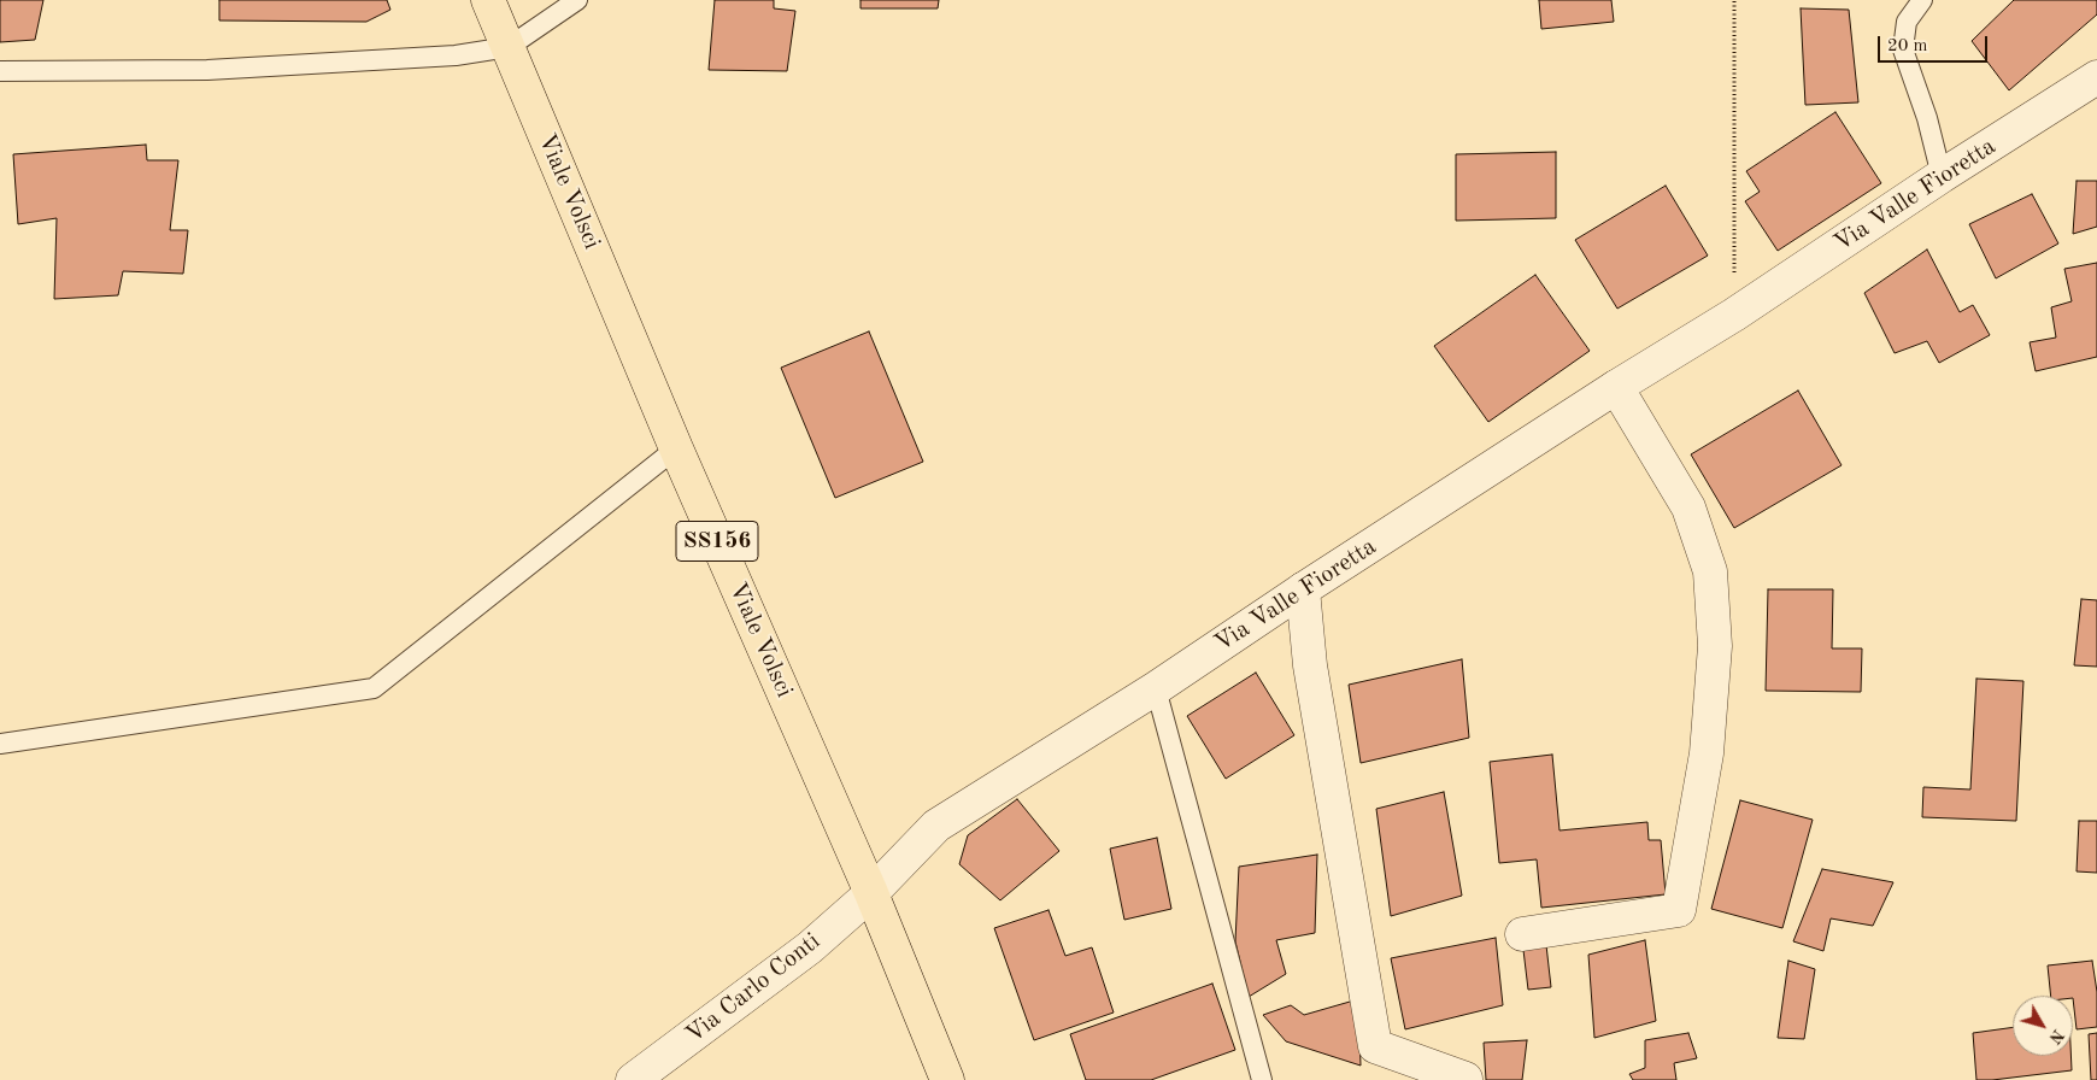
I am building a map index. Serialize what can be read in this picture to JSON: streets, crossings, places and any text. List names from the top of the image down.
{
  "streets": {
    "main road": ["Viale Volsci", "SS156"],
    "street": ["Via Valle Fioretta", "Via Carlo Conti"]
  },
  "crossings": [
    ["Viale Volsci", "Via Valle Fioretta"],
    ["Viale Volsci", "Via Carlo Conti"],
    ["Via Valle Fioretta", "Via Carlo Conti"]
  ],
  "scale_bar": "20 m",
  "north": "bottom right"
}
